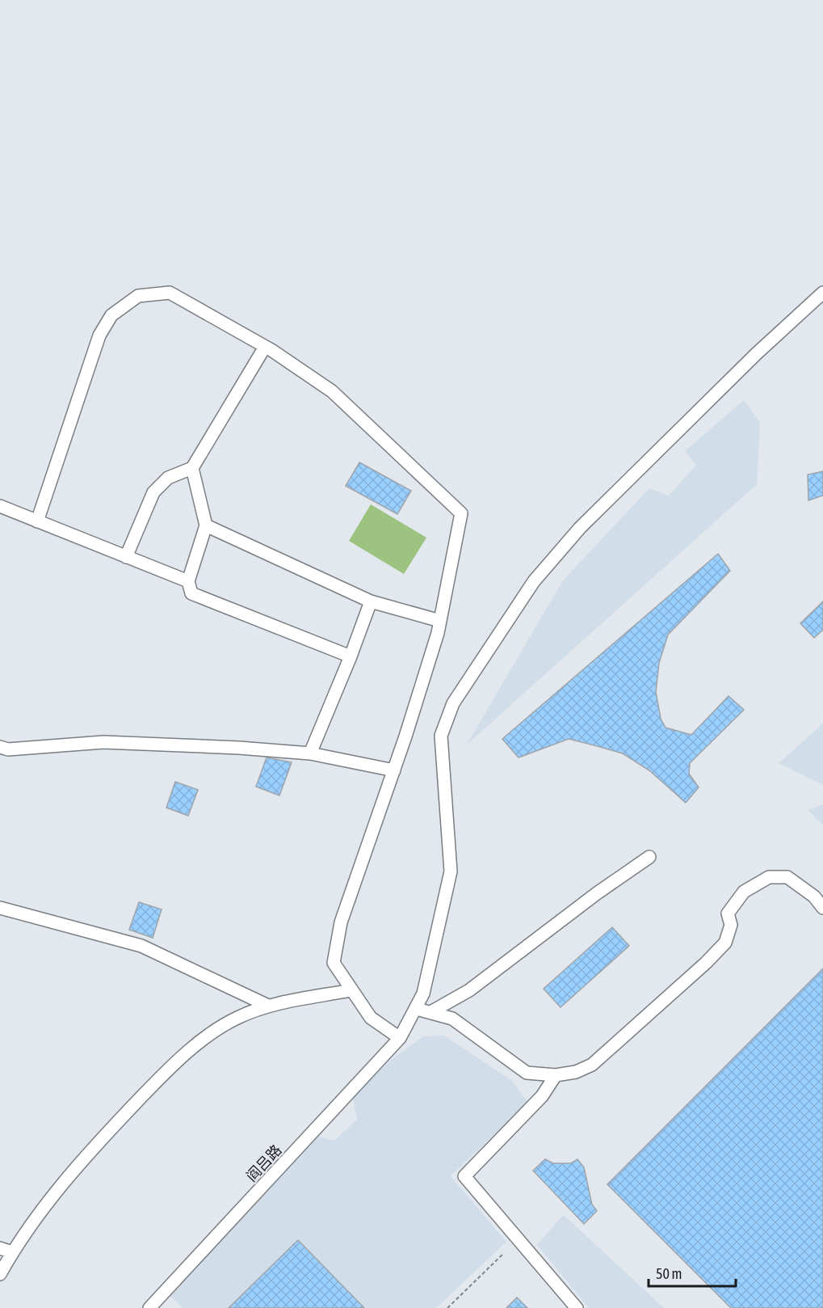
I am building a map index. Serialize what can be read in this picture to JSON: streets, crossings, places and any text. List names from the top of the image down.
{
  "streets": {
    "street": ["阎吕路"]
  },
  "scale_bar": "50 m"
}
